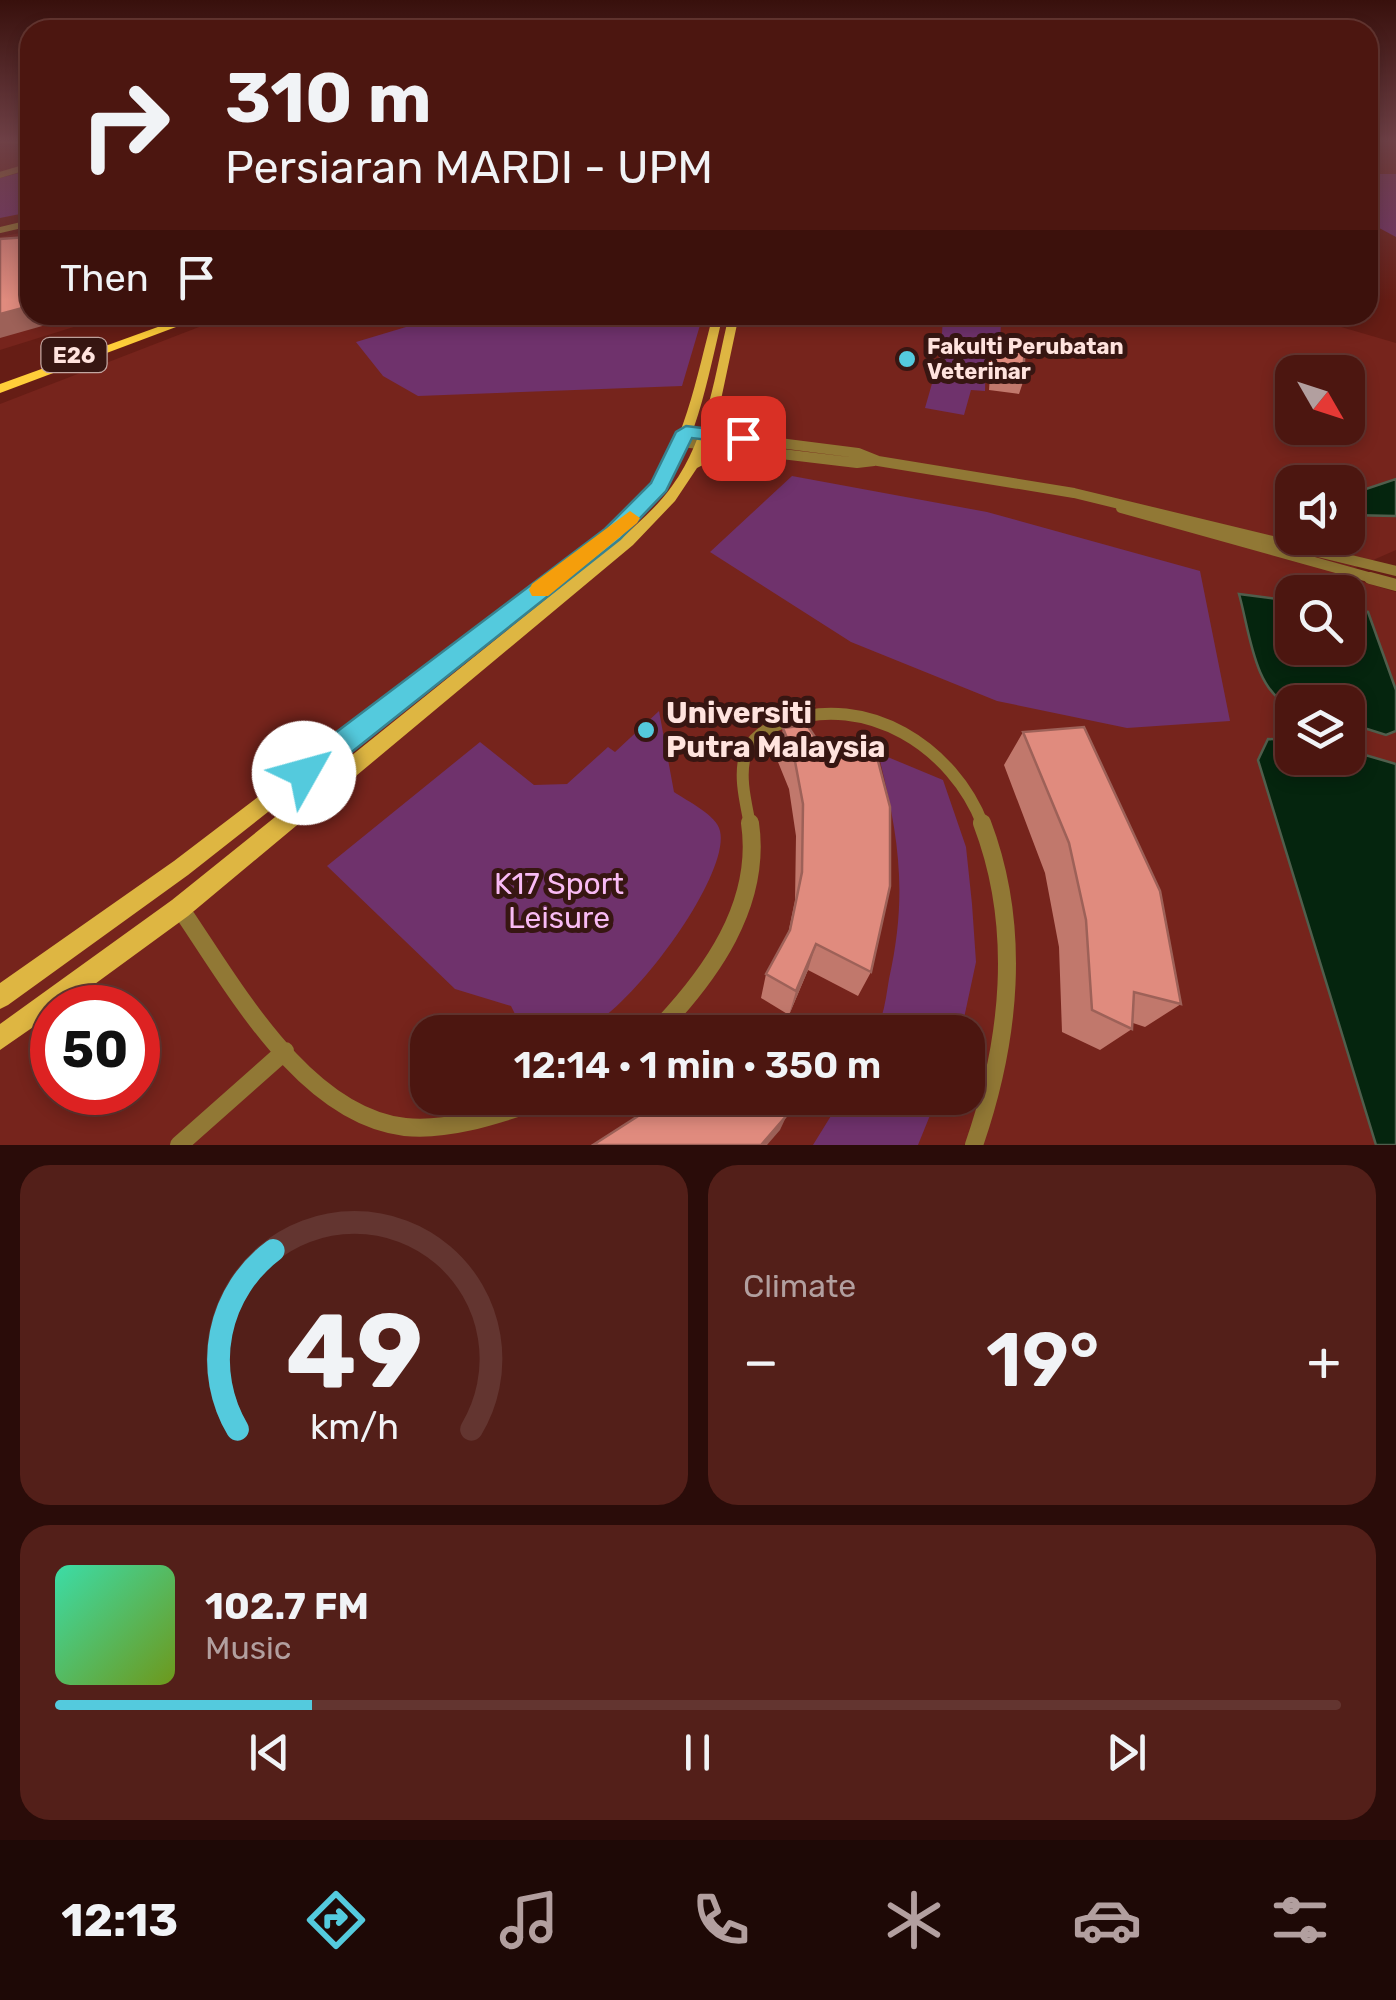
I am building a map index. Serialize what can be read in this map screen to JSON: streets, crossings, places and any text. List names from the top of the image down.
{
  "streets": {
    "highway": ["E26"]
  },
  "parks": ["K17 Sport Leisure"],
  "places": ["Fakulti Perubatan Veterinar", "Universiti Putra Malaysia"],
  "north": "bottom right",
  "page": {
    "turn": ["310 m", "Persiaran MARDI - UPM"],
    "then": "Then",
    "limit": "50",
    "trip": "12:14 · 1 min · 350 m",
    "tile": "Climate",
    "heat": ["−", "19°", "+"],
    "song": ["102.7 FM", "Music"],
    "tabs": "12:13",
    "gauge": ["49", "km/h"]
  }
}
